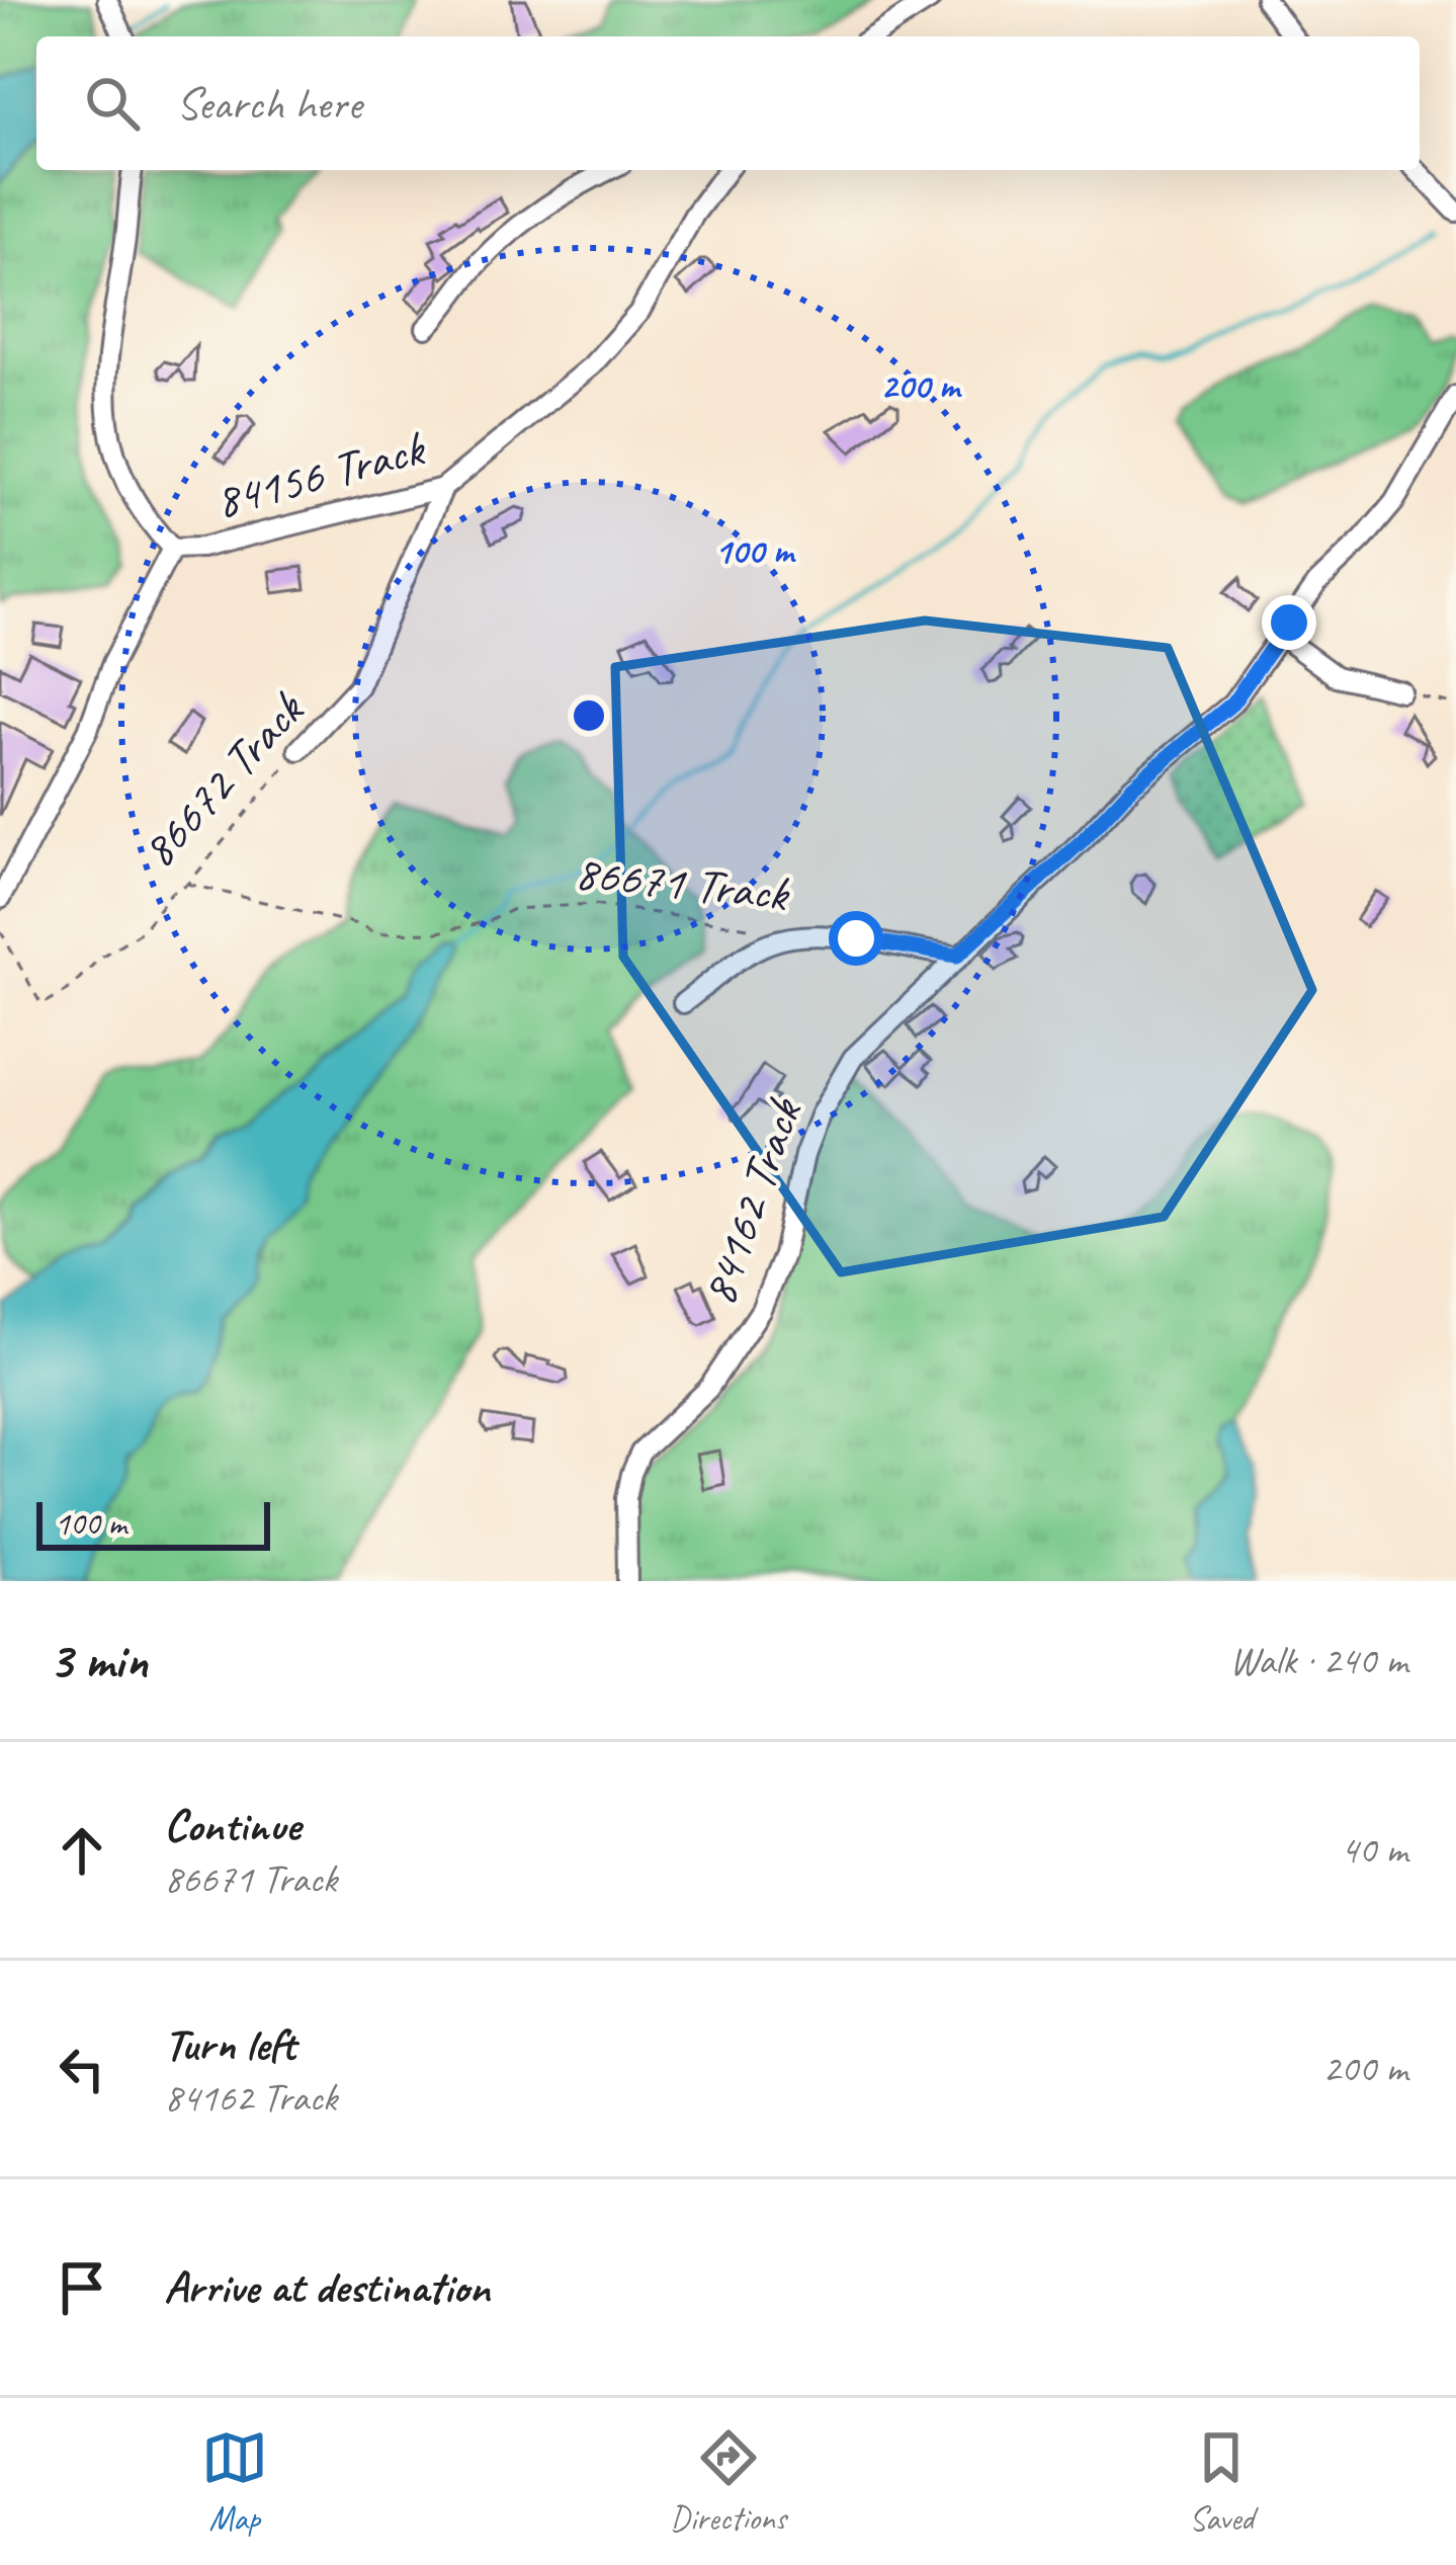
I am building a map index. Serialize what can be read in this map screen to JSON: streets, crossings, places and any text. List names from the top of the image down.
{
  "streets": {
    "street": [
      "84156 Track",
      "86672 Track",
      "86671 Track",
      "84162 Track"
    ]
  },
  "crossings": [
    ["84156 Track", "86672 Track"],
    ["86672 Track", "86671 Track"],
    ["86671 Track", "84162 Track"]
  ],
  "scale_bar": "100 m",
  "page": {
    "search": "Search here",
    "scale": "100 m",
    "heading": ["3 min", "Walk · 240 m"],
    "list": [
      ["Continue", "86671 Track", "40 m"],
      ["Turn left", "84162 Track", "200 m"],
      "Arrive at destination"
    ],
    "nav": ["Map", "Directions", "Saved"]
  },
  "rings": ["200 m", "100 m"]
}
